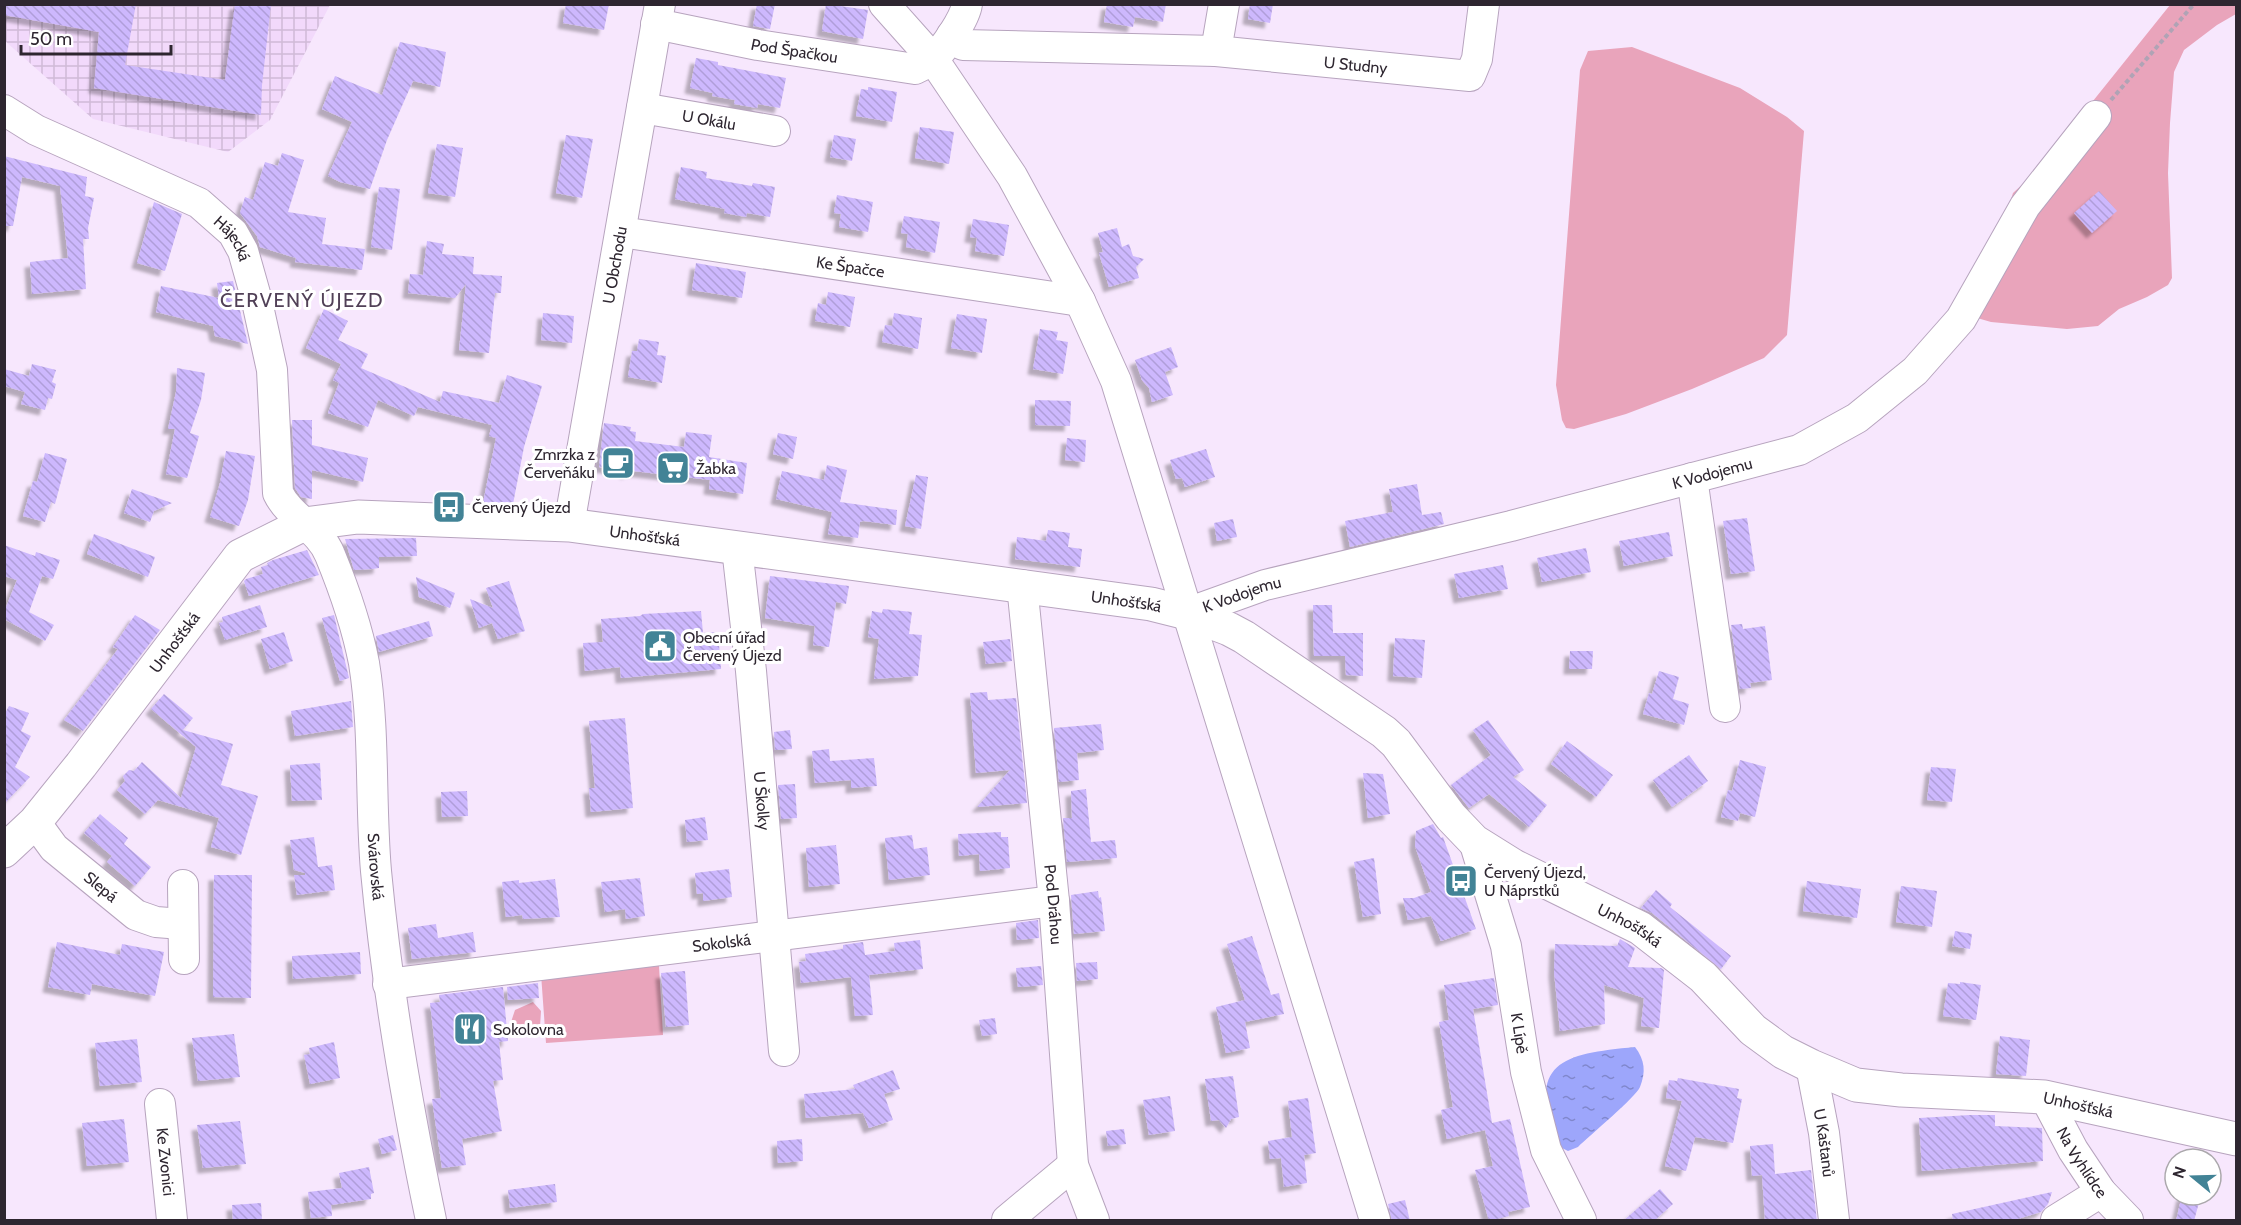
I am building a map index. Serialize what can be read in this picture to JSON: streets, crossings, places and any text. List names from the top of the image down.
{
  "streets": {
    "main road": ["Unhošťská"],
    "street": [
      "Pod Špačkou",
      "U Studny",
      "U Okálu",
      "Hájecká",
      "U Obchodu",
      "Ke Špačce",
      "K Vodojemu",
      "U Školky",
      "Svárovská",
      "Slepá",
      "Pod Dráhou",
      "Sokolská",
      "K Lípě",
      "U Kaštanů",
      "Na Vyhlídce",
      "Ke Zvonici"
    ]
  },
  "crossings": [
    ["Pod Špačkou", "U Obchodu"],
    ["U Okálu", "U Obchodu"],
    ["Hájecká", "Unhošťská"],
    ["Hájecká", "Svárovská"],
    ["U Obchodu", "Ke Špačce"],
    ["U Obchodu", "Unhošťská"],
    ["K Vodojemu", "Unhošťská"],
    ["Unhošťská", "U Školky"],
    ["Unhošťská", "Svárovská"],
    ["Unhošťská", "Slepá"],
    ["Unhošťská", "Pod Dráhou"],
    ["Unhošťská", "K Lípě"],
    ["Unhošťská", "U Kaštanů"],
    ["Unhošťská", "Na Vyhlídce"],
    ["U Školky", "Sokolská"],
    ["Svárovská", "Sokolská"],
    ["Pod Dráhou", "Sokolská"]
  ],
  "districts": ["ČERVENÝ ÚJEZD"],
  "places": {
    "cafe": ["Zmrzka z Červeňáku"],
    "supermarket": ["Žabka"],
    "bus stop": ["Červený Újezd", "Červený Újezd, U Náprstků"],
    "public building": ["Obecní úřad Červený Újezd"],
    "restaurant": ["Sokolovna"]
  },
  "scale_bar": "50 m",
  "north": "left"
}
